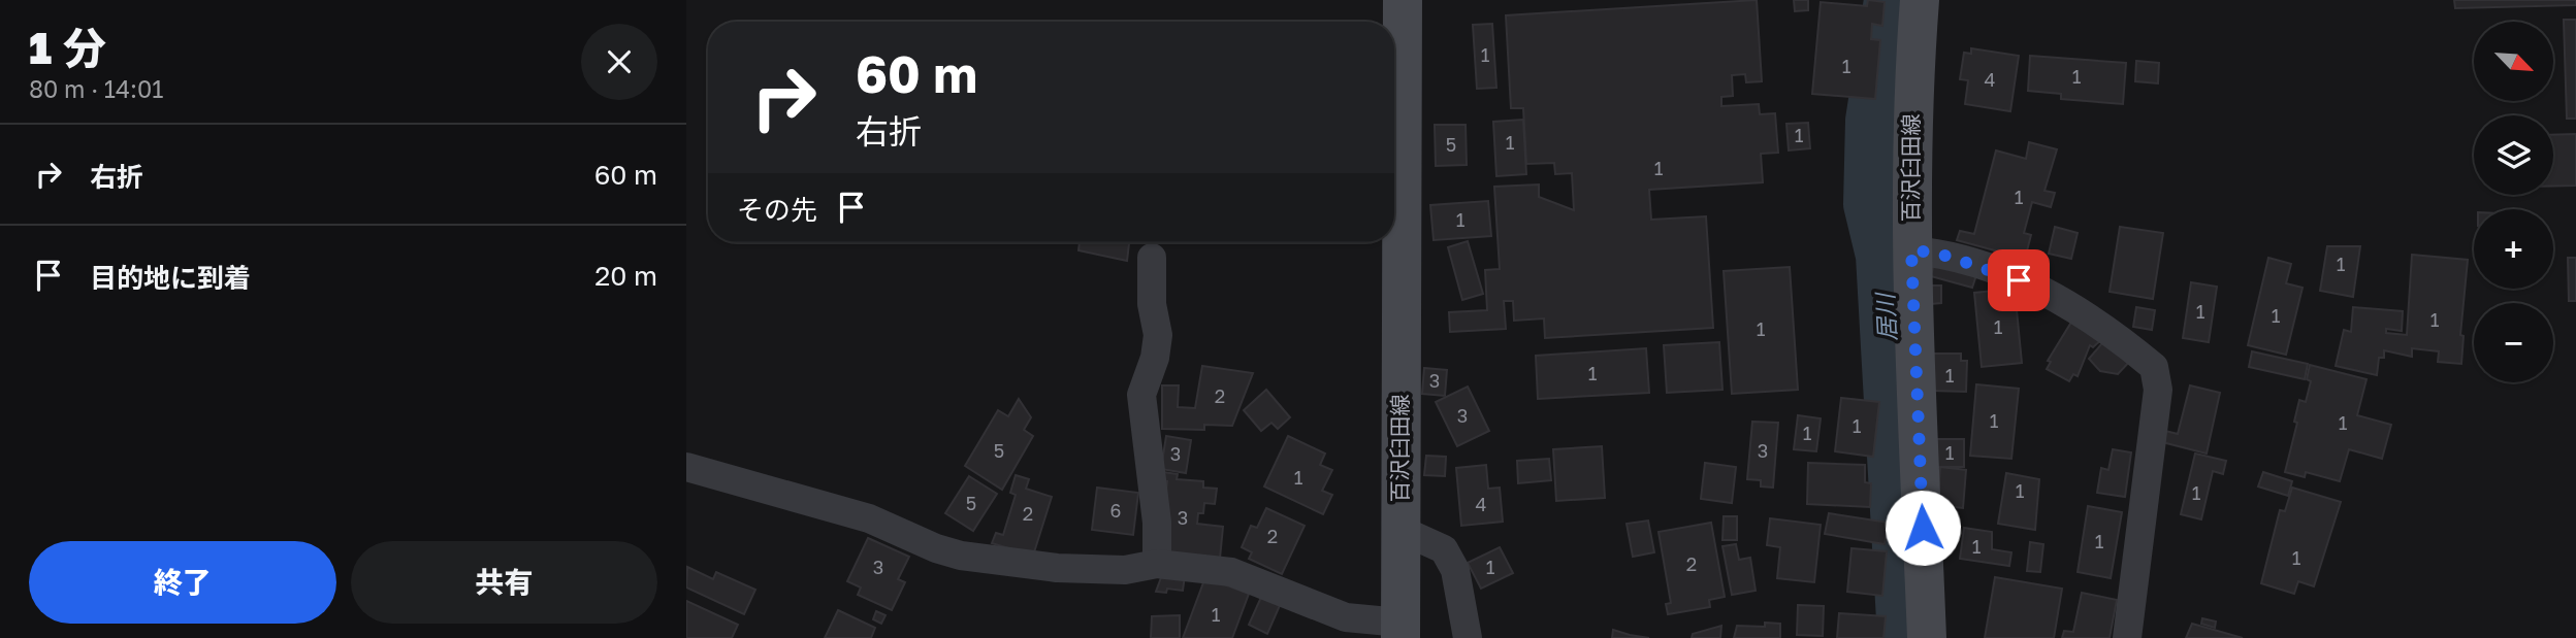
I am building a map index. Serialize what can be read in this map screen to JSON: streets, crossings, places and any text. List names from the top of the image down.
{
  "streets": {
    "main road": ["百沢臼田線"]
  },
  "water": ["居川"],
  "house_numbers": [
    "1",
    "1",
    "1",
    "4",
    "1",
    "1",
    "5",
    "1",
    "1",
    "1",
    "1",
    "1",
    "1",
    "1",
    "1",
    "1",
    "1",
    "1",
    "3",
    "2",
    "3",
    "1",
    "1",
    "1",
    "1",
    "5",
    "3",
    "1",
    "3",
    "1",
    "1",
    "1",
    "5",
    "4",
    "6",
    "2",
    "3",
    "2",
    "1",
    "1",
    "1",
    "2",
    "3",
    "1",
    "1"
  ],
  "north": "bottom right",
  "page": {
    "heading": ["1 分", "80 m · 14:01"],
    "map_buttons": ["+", "−"],
    "turn": ["60 m", "右折"],
    "list": [
      {
        "name": "右折",
        "value": "60 m"
      },
      {
        "name": "目的地に到着",
        "value": "20 m"
      }
    ],
    "then": "その先",
    "buttons": ["終了", "共有"]
  }
}
